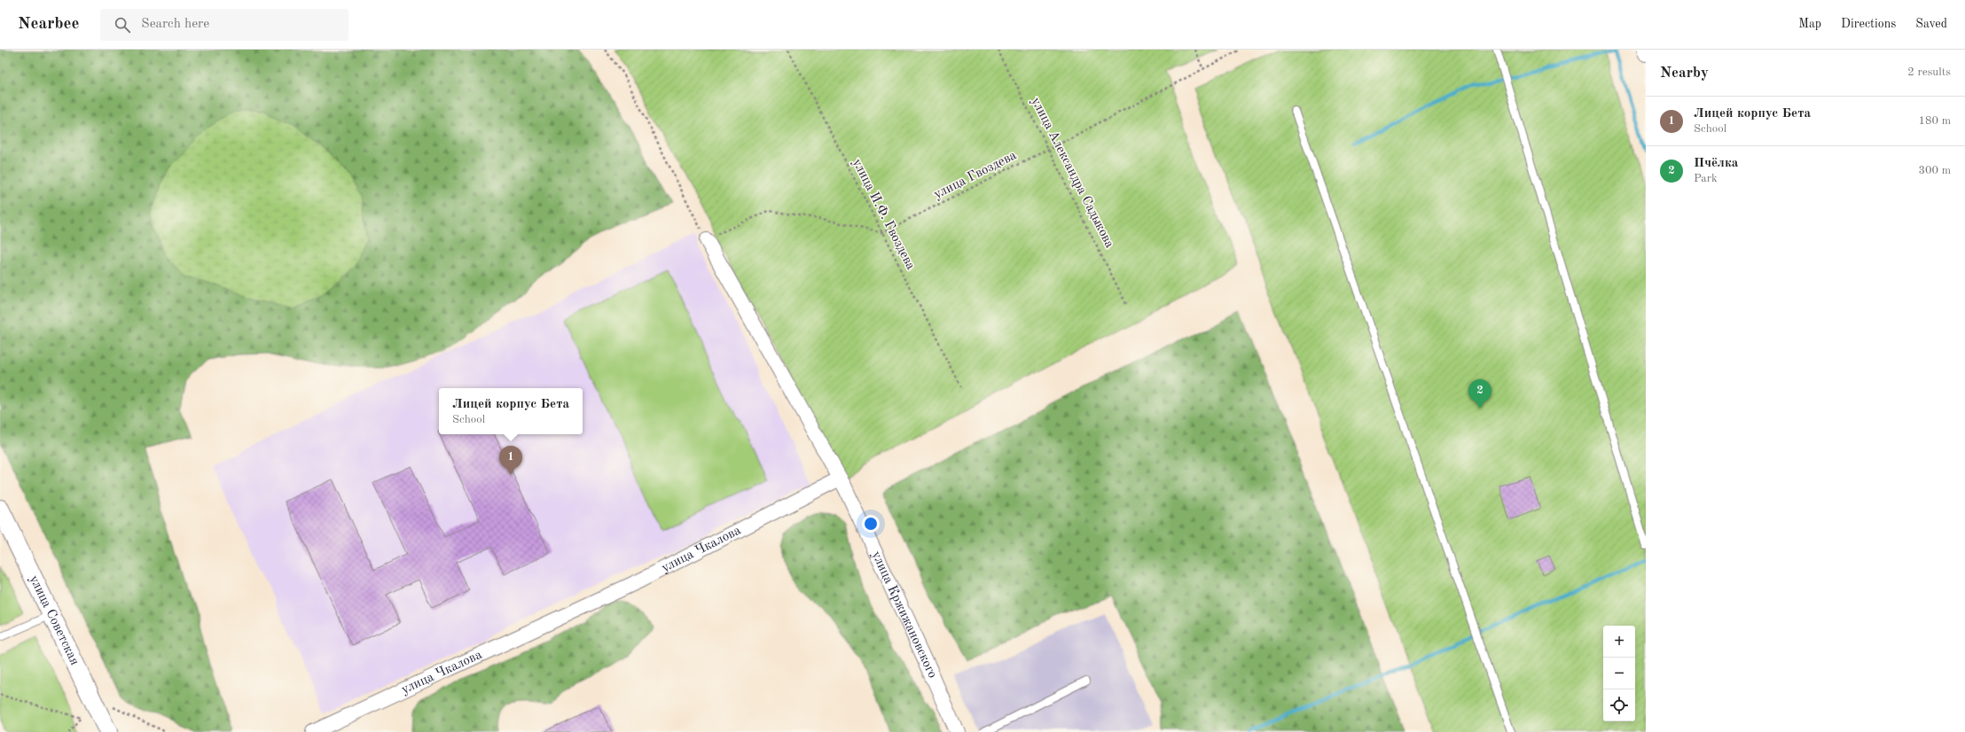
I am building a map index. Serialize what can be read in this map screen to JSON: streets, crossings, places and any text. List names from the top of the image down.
{
  "streets": {
    "street": ["улица Чкалова", "улица Кржижановского", "улица Советская"],
    "path": ["улица Александра Садыкова", "улица Гвоздева", "улица И.Ф. Гвоздева"]
  },
  "crossings": [
    ["улица Александра Садыкова", "улица Гвоздева"],
    ["улица Гвоздева", "улица И.Ф. Гвоздева"],
    ["улица Чкалова", "улица Кржижановского"]
  ],
  "page": {
    "header": "Nearbee",
    "search": "Search here",
    "nav": ["Map", "Directions", "Saved"],
    "heading": ["Nearby", "2 results"],
    "list": [
      {
        "mark": "1",
        "name": "Лицей корпус Бета",
        "note": "School",
        "value": "180 m"
      },
      {
        "mark": "2",
        "name": "Пчёлка",
        "note": "Park",
        "value": "300 m"
      }
    ],
    "pins": ["2", "1"],
    "popup": ["Лицей корпус Бета", "School"],
    "map_buttons": ["+", "−"]
  }
}
